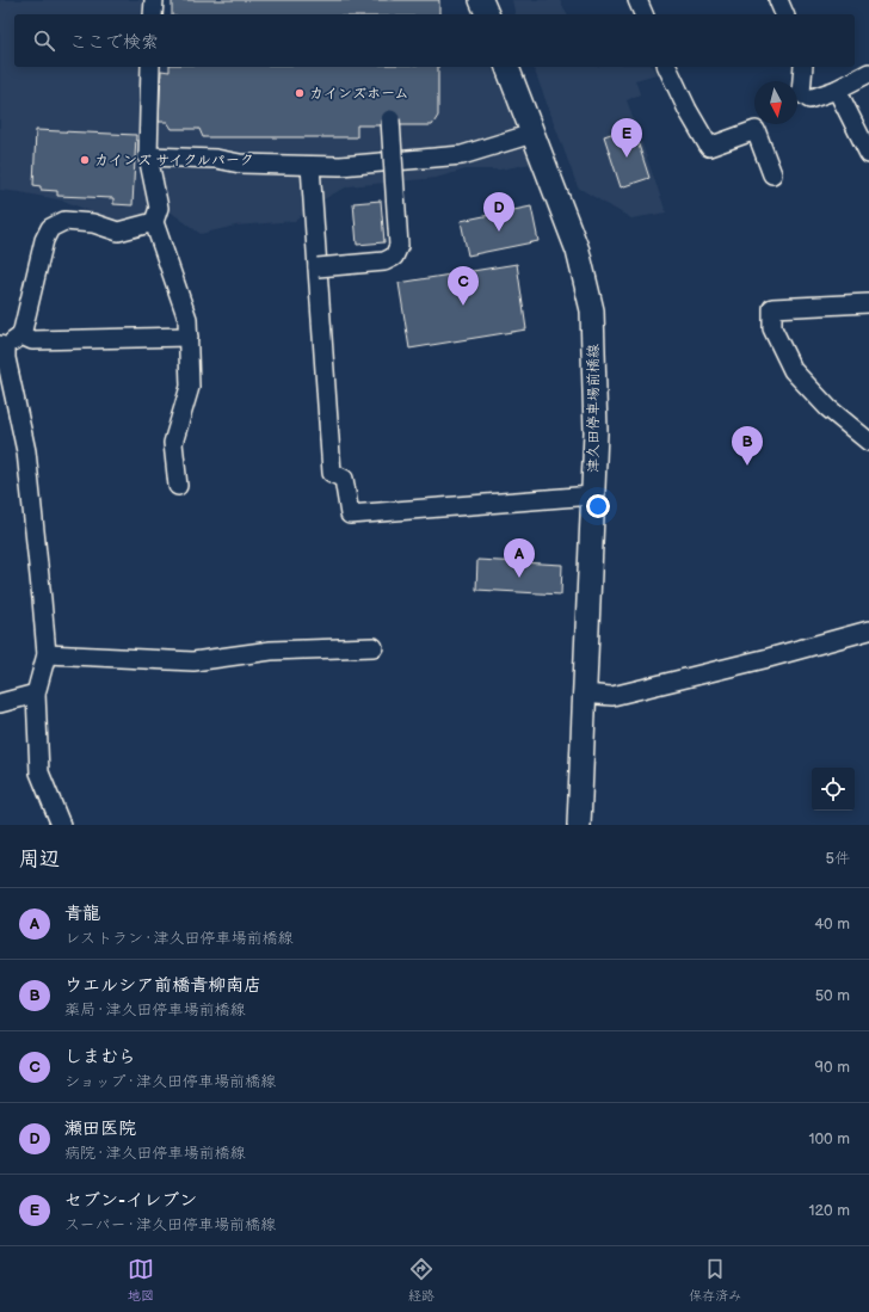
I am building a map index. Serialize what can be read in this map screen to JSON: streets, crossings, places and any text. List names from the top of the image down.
{
  "streets": {
    "main road": ["津久田停車場前橋線"]
  },
  "places": ["カインズホーム", "カインズ サイクルパーク"],
  "north": "bottom",
  "page": {
    "search": "ここで検索",
    "pins": [
      "E",
      "D",
      "C",
      "B",
      "A"
    ],
    "heading": ["周辺", "5件"],
    "list": [
      {
        "mark": "A",
        "name": "青龍",
        "note": "レストラン · 津久田停車場前橋線",
        "value": "40 m"
      },
      {
        "mark": "B",
        "name": "ウエルシア前橋青柳南店",
        "note": "薬局 · 津久田停車場前橋線",
        "value": "50 m"
      },
      {
        "mark": "C",
        "name": "しまむら",
        "note": "ショップ · 津久田停車場前橋線",
        "value": "90 m"
      },
      {
        "mark": "D",
        "name": "瀬田医院",
        "note": "病院 · 津久田停車場前橋線",
        "value": "100 m"
      },
      {
        "mark": "E",
        "name": "セブン-イレブン",
        "note": "スーパー · 津久田停車場前橋線",
        "value": "120 m"
      }
    ],
    "nav": ["地図", "経路", "保存済み"]
  }
}
